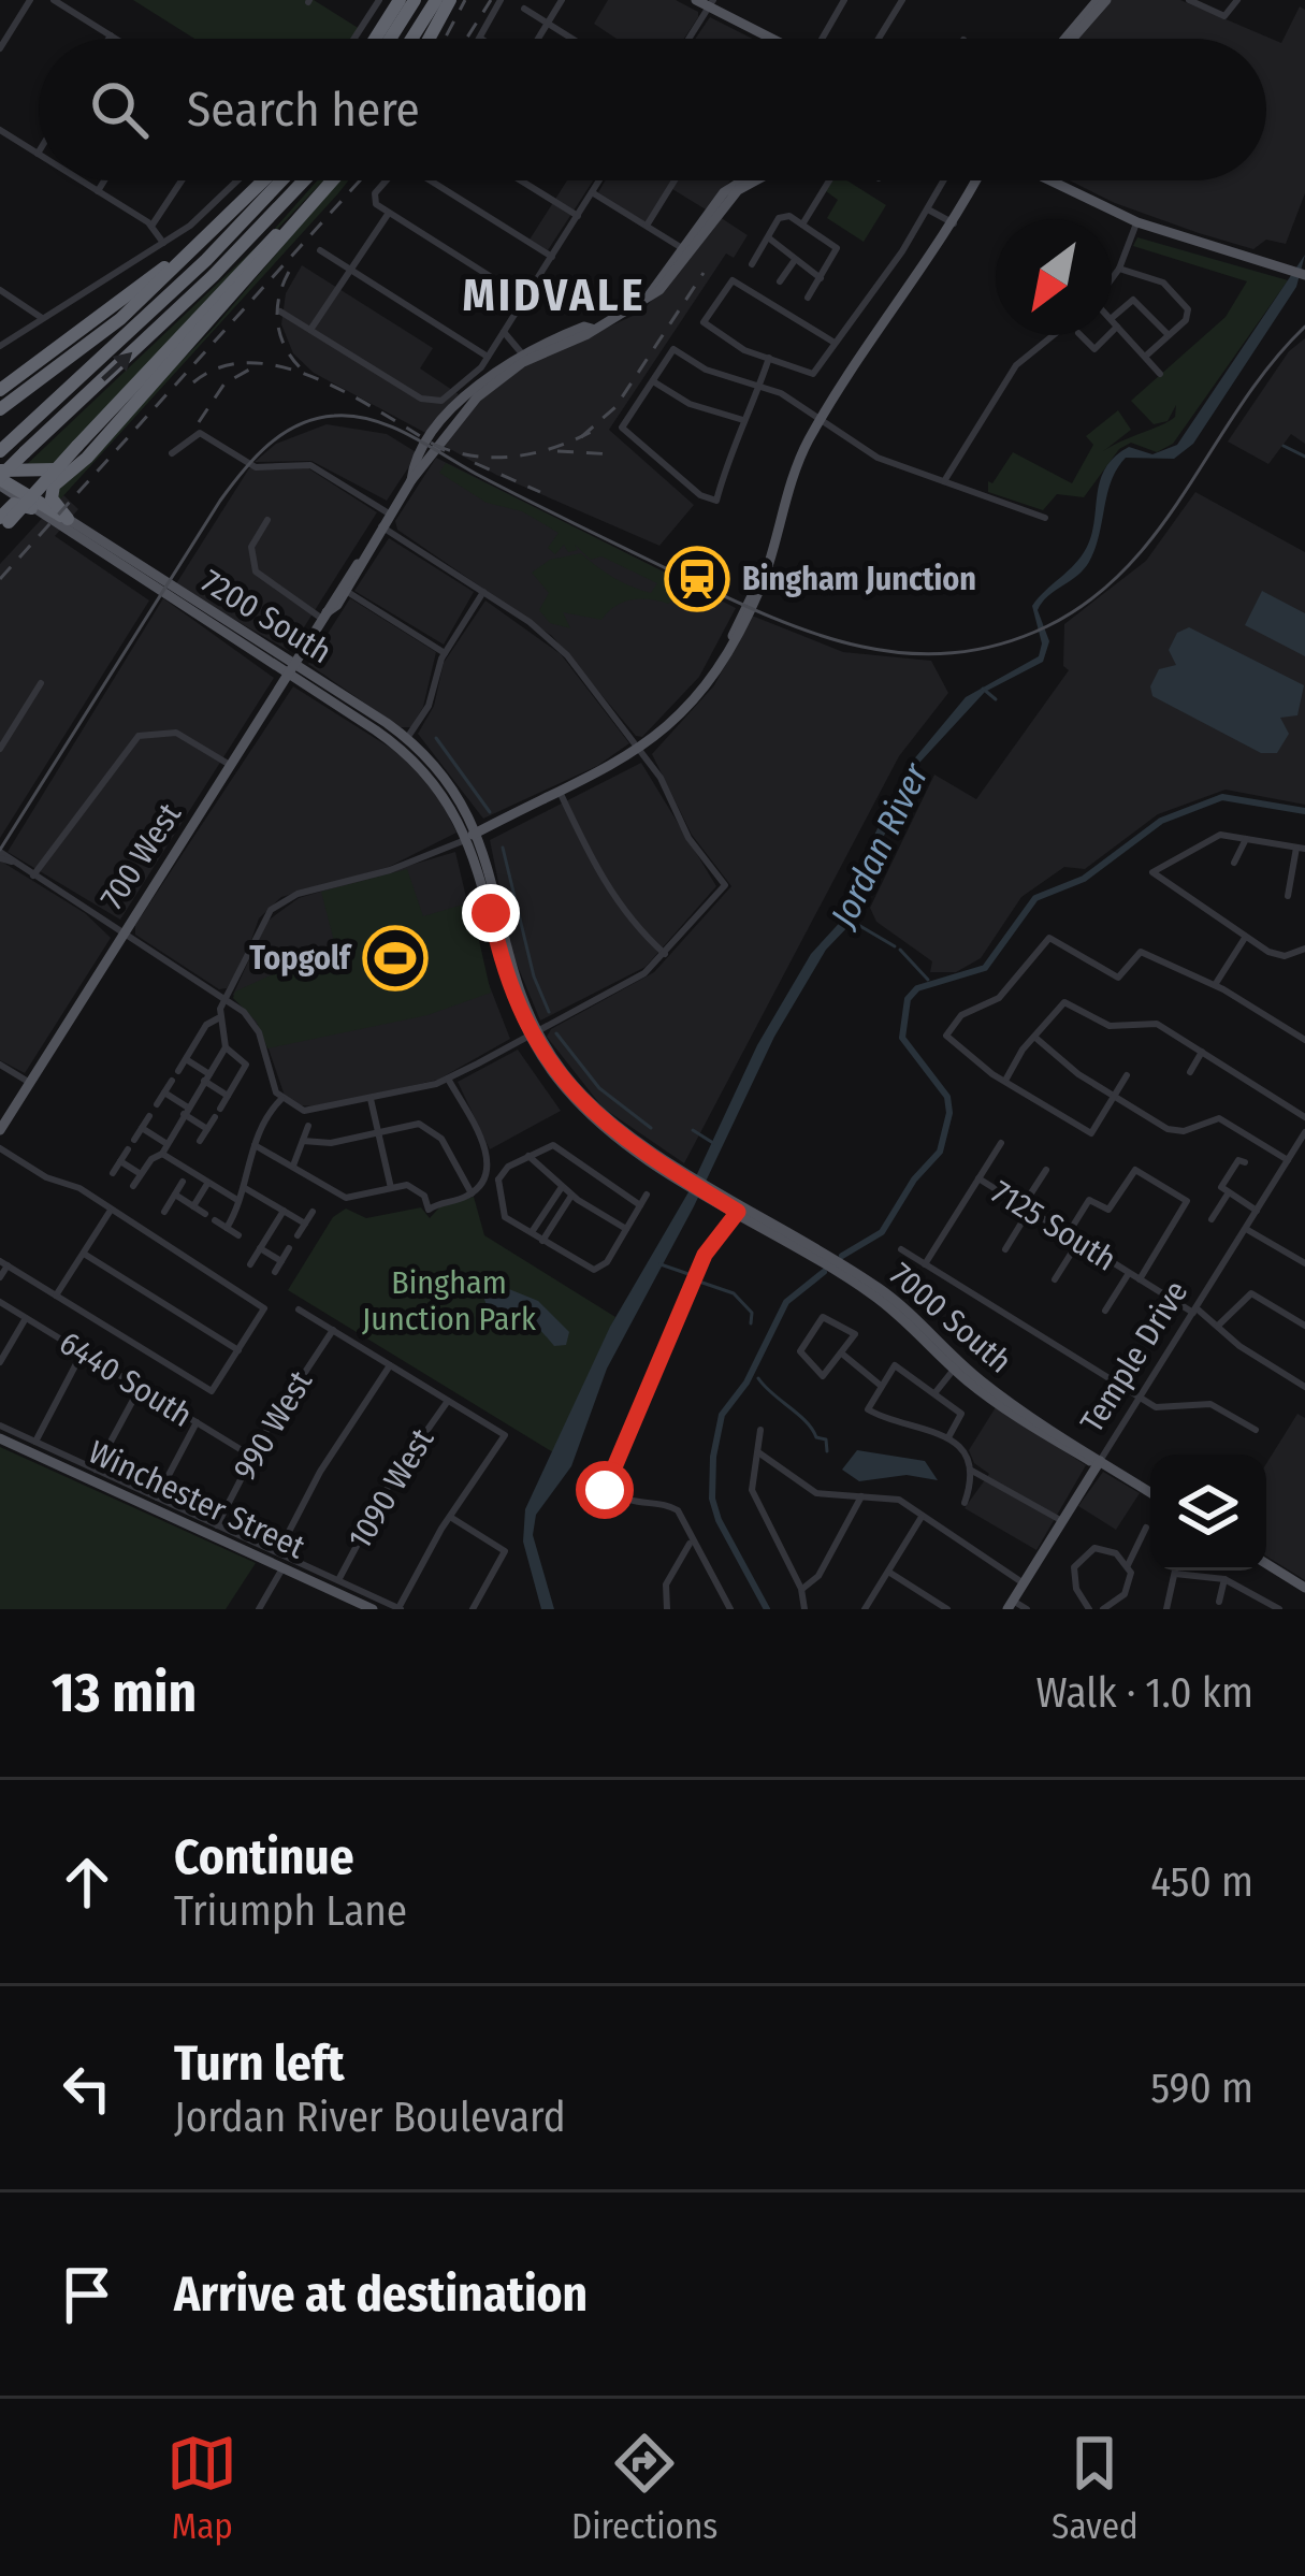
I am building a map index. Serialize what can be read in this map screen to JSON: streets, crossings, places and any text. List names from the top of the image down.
{
  "streets": {
    "main road": [
      "7200 South",
      "700 West",
      "7000 South",
      "Temple Drive",
      "Winchester Street"
    ],
    "street": [
      "7125 South",
      "6440 South",
      "990 West",
      "1090 West"
    ]
  },
  "crossings": [
    ["7200 South", "700 West"],
    ["7200 South", "7000 South"],
    ["7125 South", "Temple Drive"],
    ["7000 South", "Temple Drive"],
    ["6440 South", "990 West"]
  ],
  "districts": ["MIDVALE"],
  "water": ["Jordan River"],
  "parks": ["Bingham Junction Park"],
  "places": {
    "station": ["Bingham Junction"],
    "sports": ["Topgolf"]
  },
  "north": "bottom left",
  "page": {
    "search": "Search here",
    "heading": ["13 min", "Walk · 1.0 km"],
    "list": [
      ["Continue", "Triumph Lane", "450 m"],
      ["Turn left", "Jordan River Boulevard", "590 m"],
      "Arrive at destination"
    ],
    "nav": ["Map", "Directions", "Saved"]
  }
}
